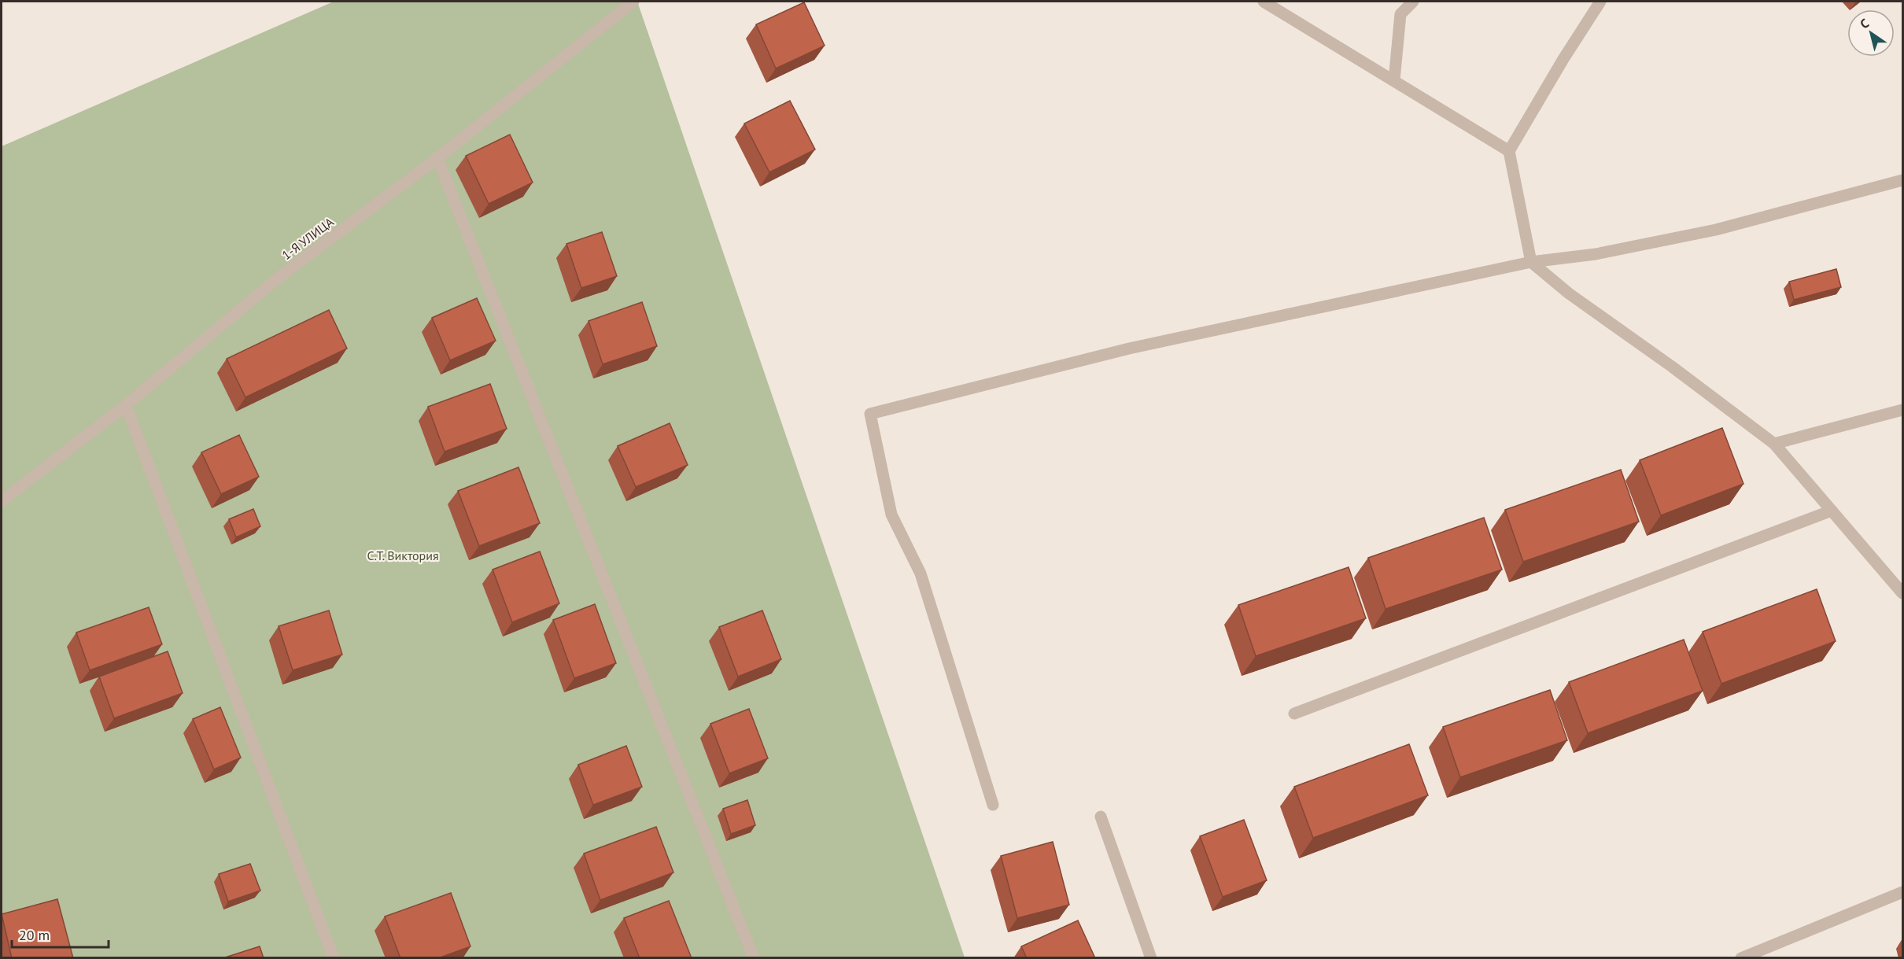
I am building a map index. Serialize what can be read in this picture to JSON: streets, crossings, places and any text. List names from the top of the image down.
{
  "streets": {
    "street": ["1-Я УЛИЦА"]
  },
  "parks": ["С.Т. Виктория"],
  "scale_bar": "20 m",
  "north": "top left"
}
